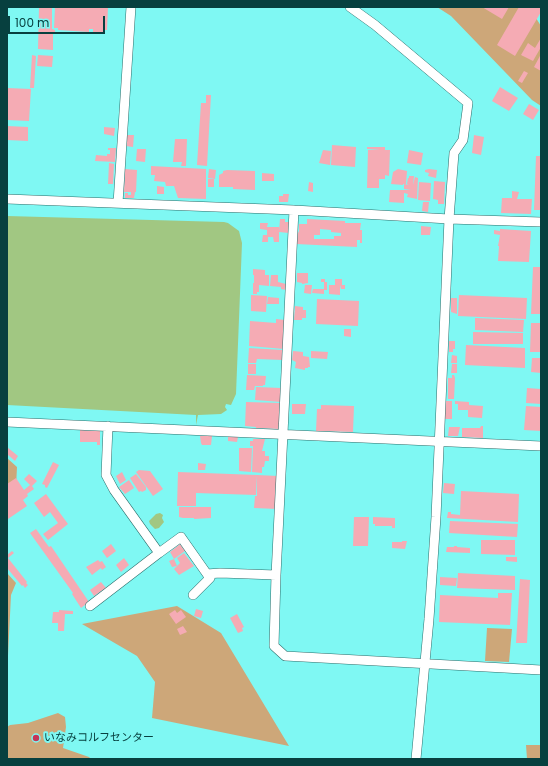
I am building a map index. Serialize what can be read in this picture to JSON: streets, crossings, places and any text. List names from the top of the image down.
{
  "places": ["いなみコルフセンター"],
  "scale_bar": "100 m"
}
